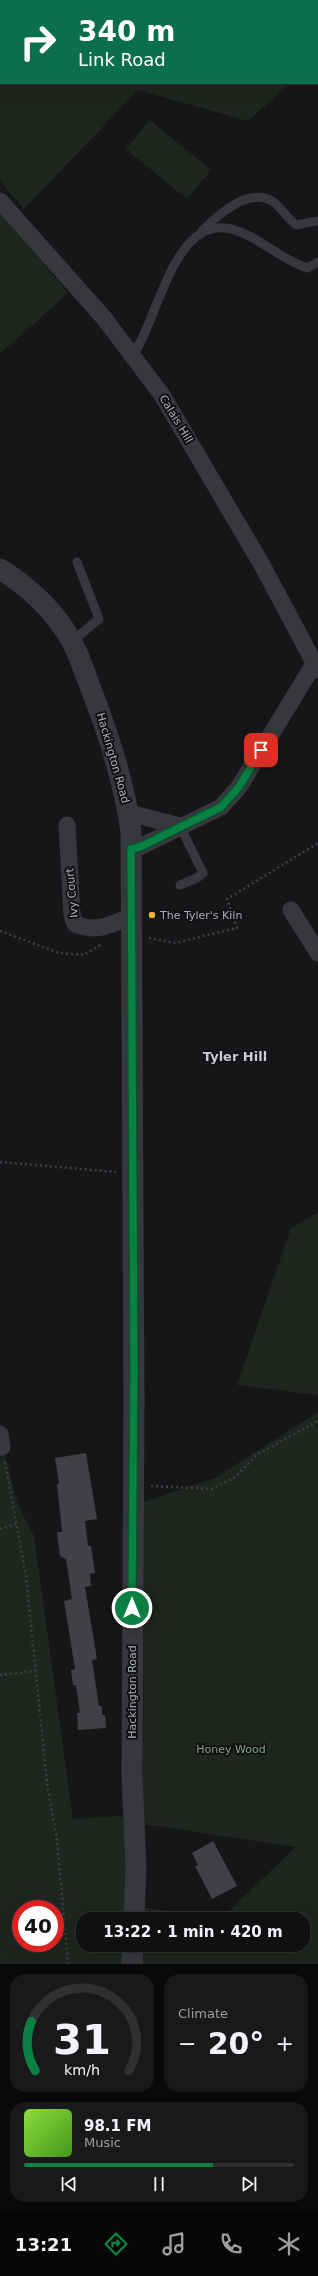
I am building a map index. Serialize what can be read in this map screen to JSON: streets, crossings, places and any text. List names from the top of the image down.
{
  "streets": {
    "street": ["Calais Hill", "Hackington Road", "Ivy Court"]
  },
  "crossings": [
    ["Hackington Road", "Ivy Court"]
  ],
  "districts": ["Tyler Hill"],
  "parks": ["Honey Wood"],
  "places": ["The Tyler's Kiln"],
  "page": {
    "turn": ["340 m", "Link Road"],
    "limit": "40",
    "trip": "13:22 · 1 min · 420 m",
    "tile": "Climate",
    "heat": ["−", "20°", "+"],
    "song": ["98.1 FM", "Music"],
    "tabs": "13:21",
    "gauge": ["31", "km/h"]
  }
}
